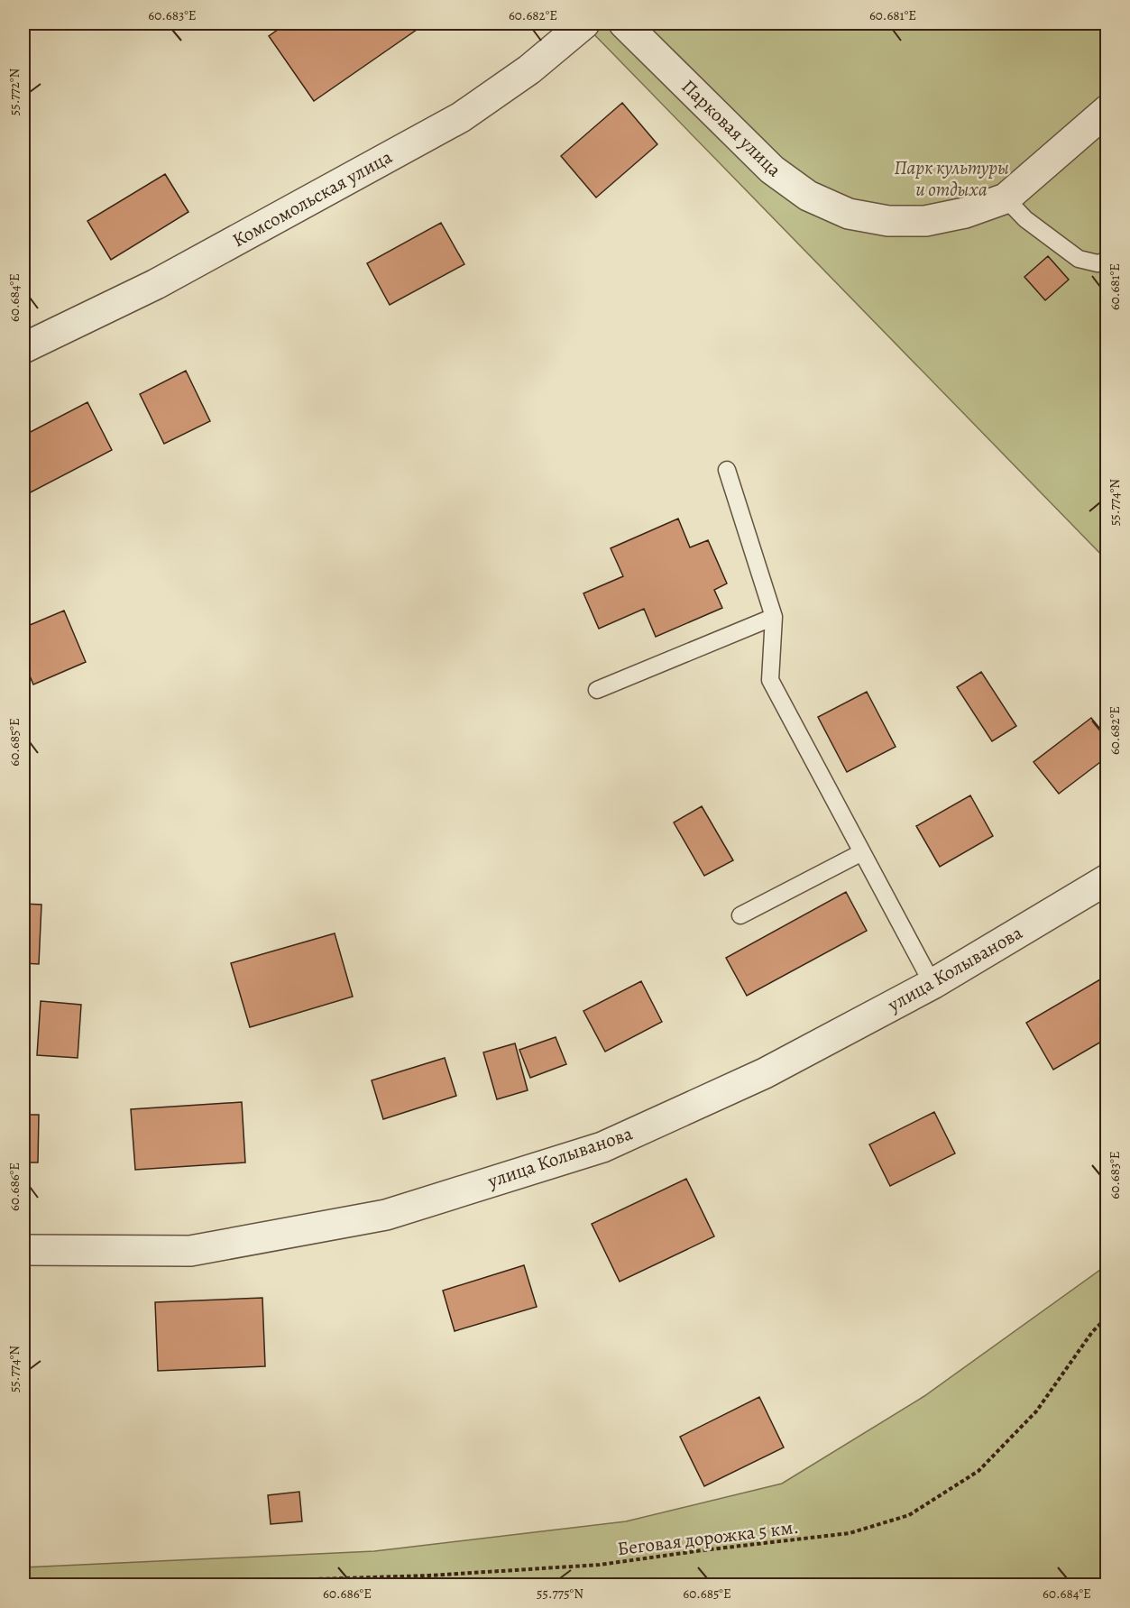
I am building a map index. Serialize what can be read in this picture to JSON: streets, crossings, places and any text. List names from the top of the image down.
{
  "streets": {
    "street": ["Парковая улица", "Комсомольская улица", "улица Колыванова"],
    "path": ["Беговая дорожка 5 км."]
  },
  "parks": ["Парк культуры и отдыха"],
  "coordinates": [
    "60.683°E",
    "60.682°E",
    "60.681°E",
    "55.772°N",
    "60.684°E",
    "55.774°N",
    "60.685°E",
    "60.686°E",
    "55.775°N"
  ]
}
